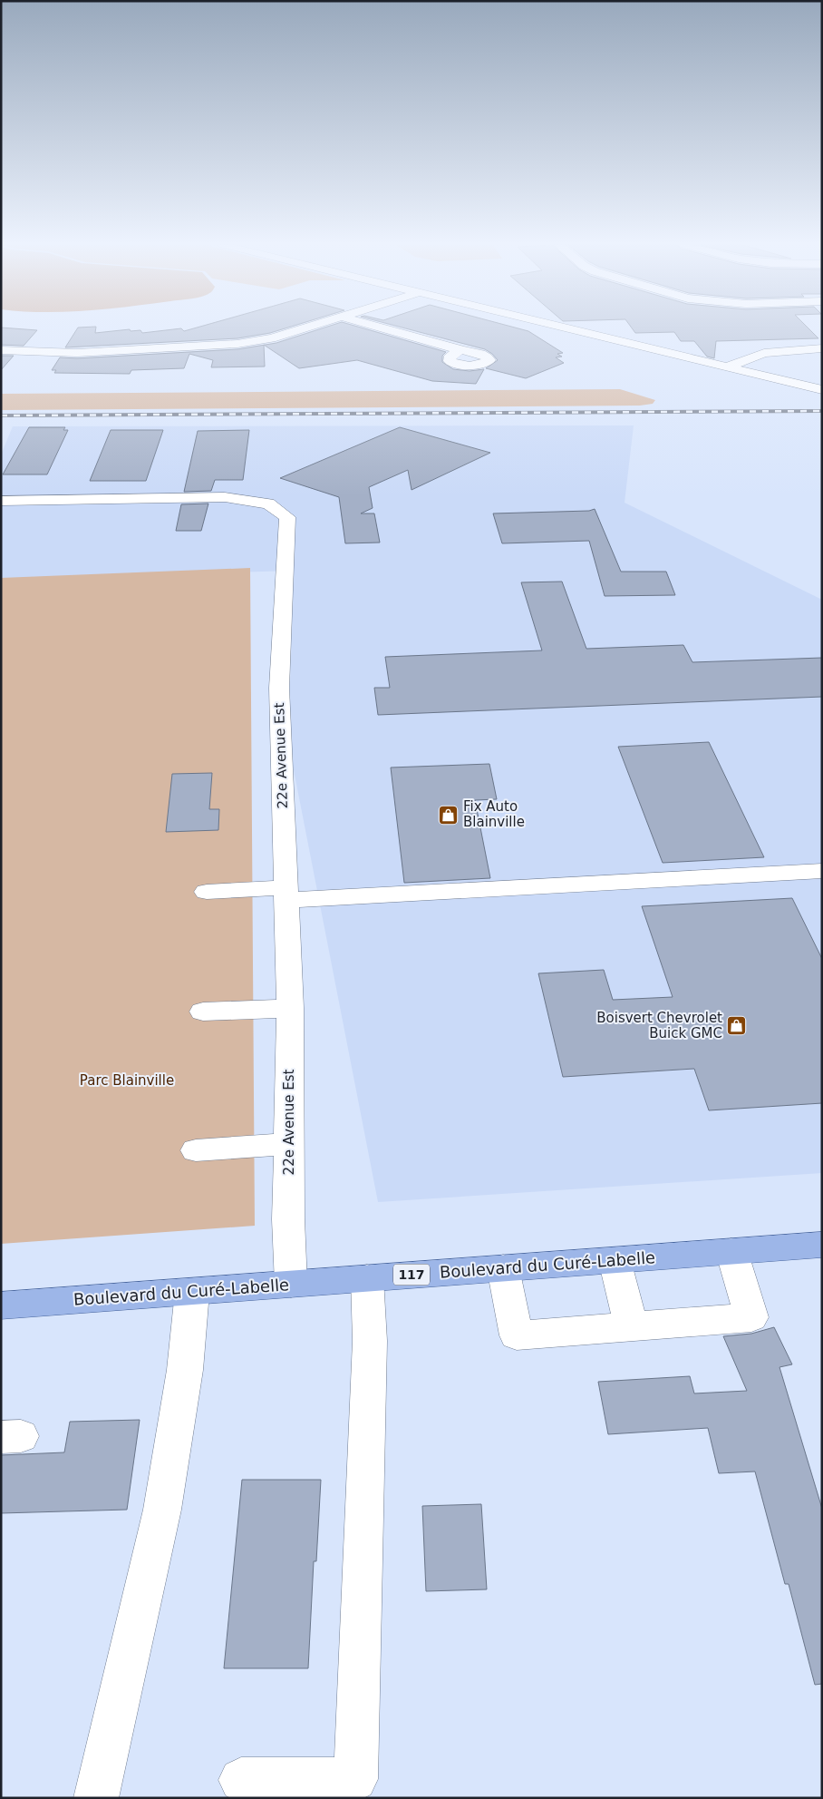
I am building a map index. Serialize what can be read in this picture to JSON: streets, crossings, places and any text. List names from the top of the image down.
{
  "streets": {
    "main road": ["Boulevard du Curé-Labelle", "117"],
    "street": ["22e Avenue Est"]
  },
  "crossings": [
    ["22e Avenue Est", "Boulevard du Curé-Labelle"]
  ],
  "parks": ["Parc Blainville"],
  "places": {
    "shop": ["Fix Auto Blainville", "Boisvert Chevrolet Buick GMC"]
  }
}
